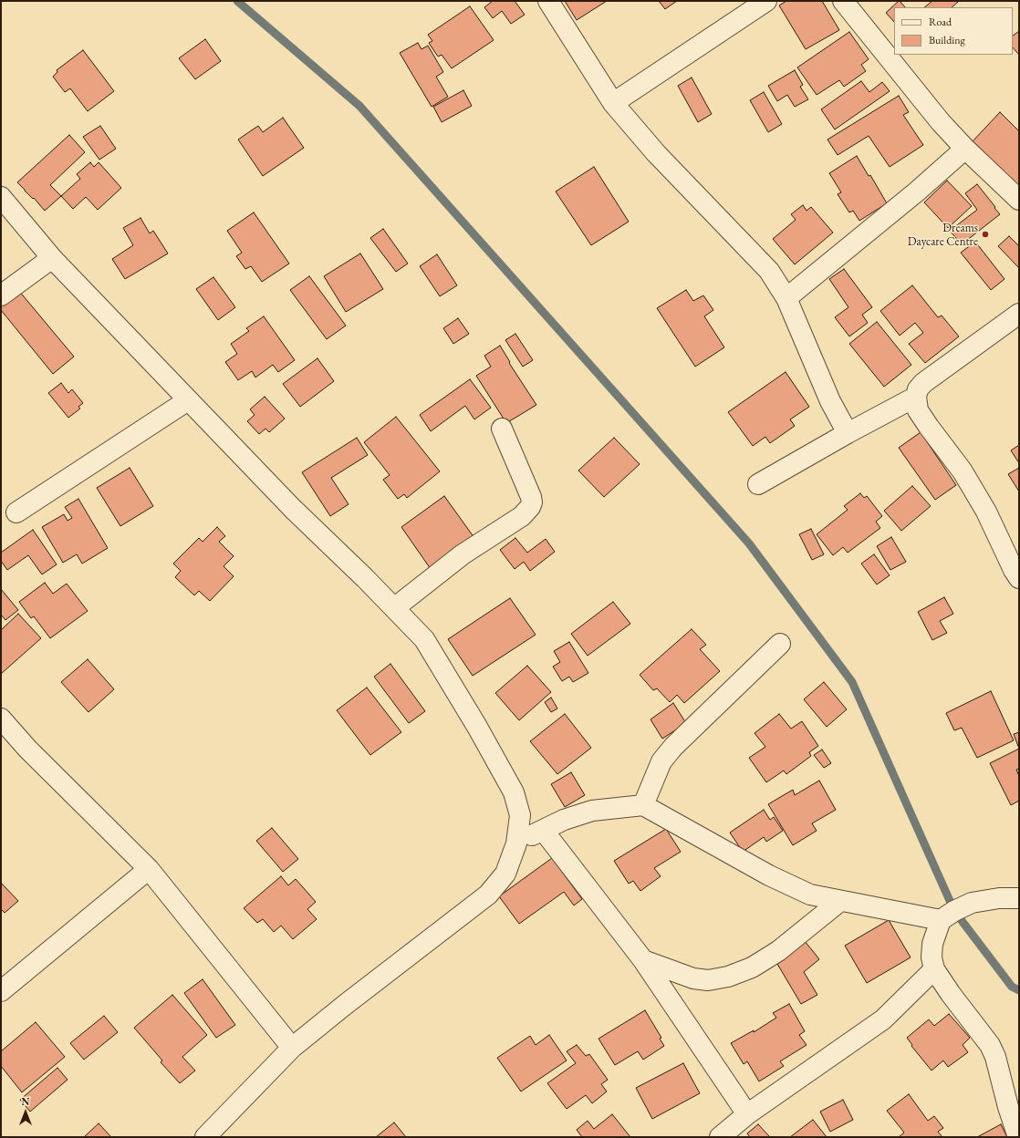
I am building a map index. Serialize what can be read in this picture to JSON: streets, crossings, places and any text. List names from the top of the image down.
{
  "places": ["Dreams Daycare Centre"],
  "legend": ["Road", "Building"],
  "north": "top"
}
